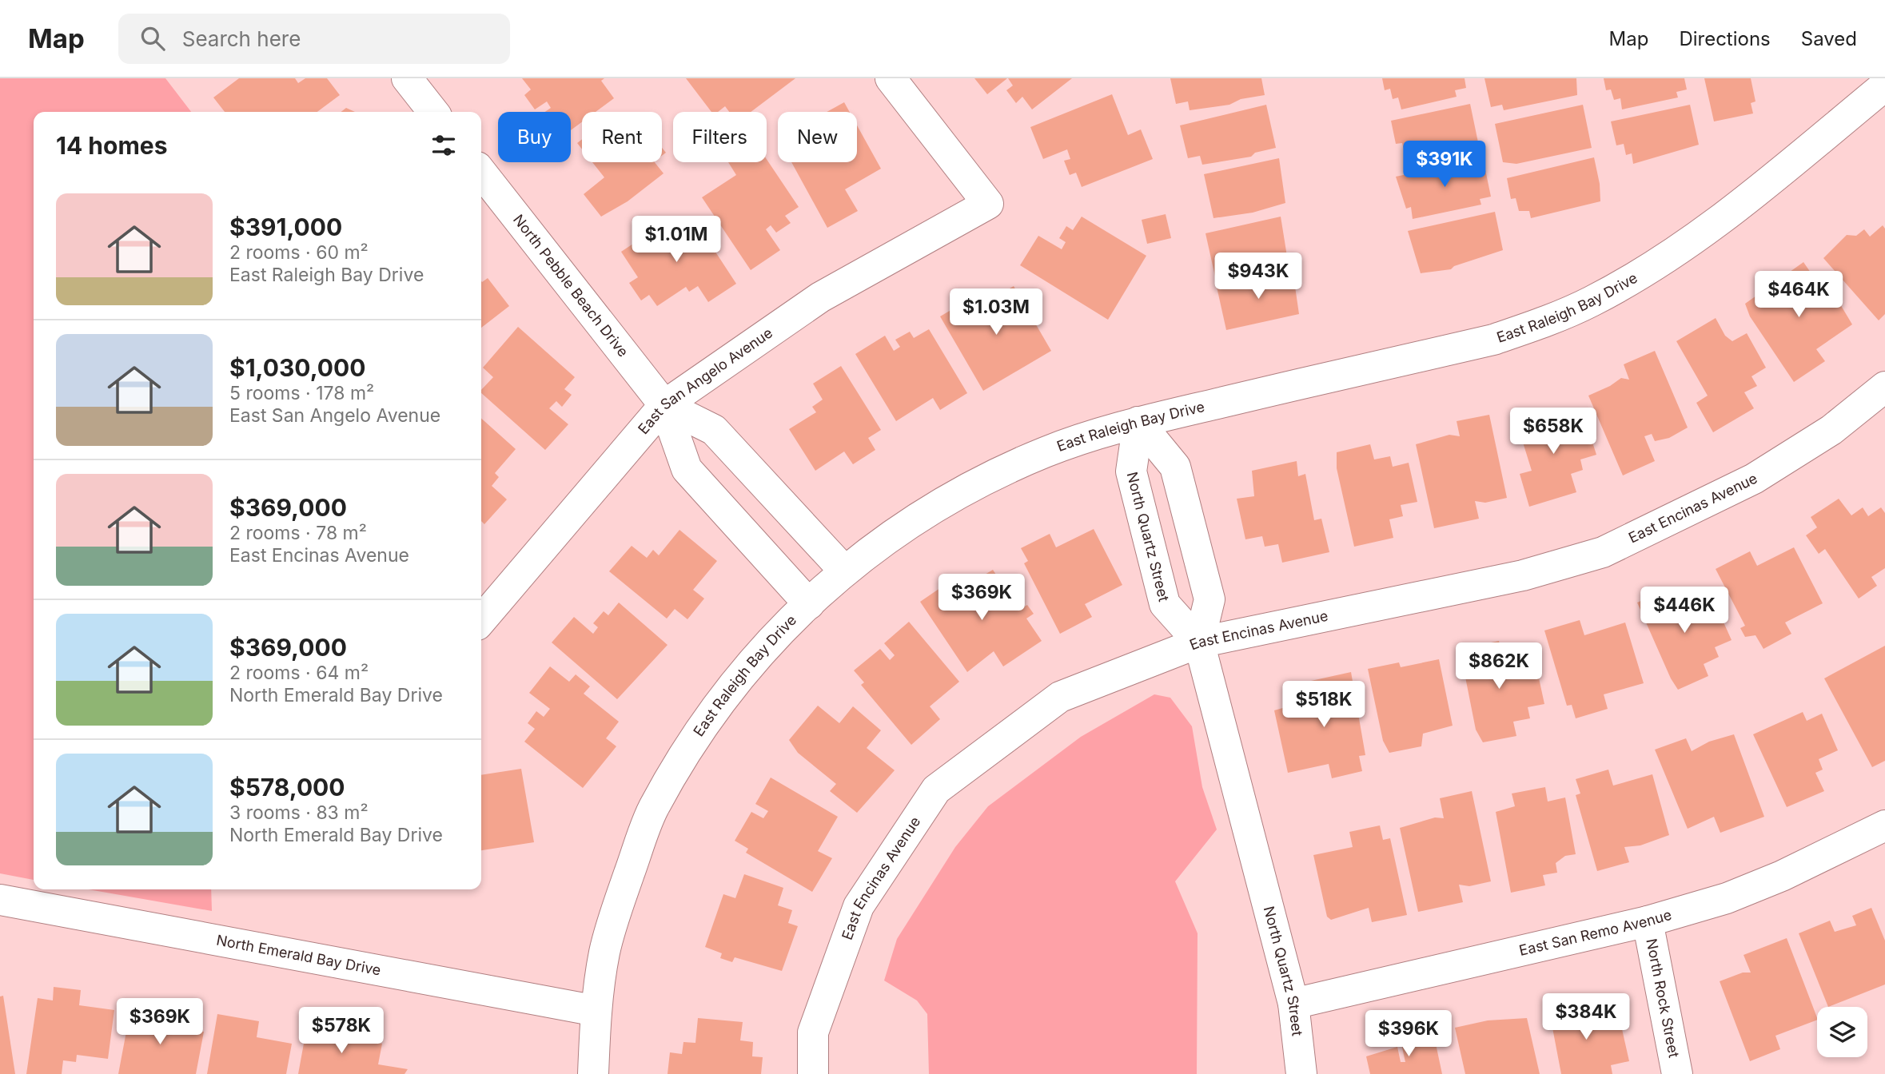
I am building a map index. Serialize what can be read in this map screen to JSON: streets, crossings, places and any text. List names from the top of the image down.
{
  "streets": {
    "street": [
      "North Pebble Beach Drive",
      "East Raleigh Bay Drive",
      "East San Angelo Avenue",
      "East Encinas Avenue",
      "North Quartz Street",
      "East San Remo Avenue",
      "North Emerald Bay Drive",
      "North Rock Street"
    ]
  },
  "crossings": [
    ["North Pebble Beach Drive", "East Raleigh Bay Drive"],
    ["North Pebble Beach Drive", "East San Angelo Avenue"],
    ["East Raleigh Bay Drive", "North Quartz Street"],
    ["East Raleigh Bay Drive", "North Emerald Bay Drive"],
    ["East Encinas Avenue", "North Quartz Street"],
    ["North Quartz Street", "East San Remo Avenue"],
    ["East San Remo Avenue", "North Rock Street"]
  ],
  "page": {
    "header": "Map",
    "search": "Search here",
    "nav": ["Map", "Directions", "Saved"],
    "chip": [
      "Buy",
      "Rent",
      "Filters",
      "New"
    ],
    "heading": "14 homes",
    "price": [
      "$391K",
      "$1.01M",
      "$943K",
      "$464K",
      "$1.03M",
      "$658K",
      "$369K",
      "$446K",
      "$862K",
      "$518K",
      "$384K",
      "$369K",
      "$578K",
      "$396K"
    ],
    "list": [
      {
        "name": "$391,000",
        "note": "2 rooms · 60 m² · East Raleigh Bay Drive"
      },
      {
        "name": "$1,030,000",
        "note": "5 rooms · 178 m² · East San Angelo Avenue"
      },
      {
        "name": "$369,000",
        "note": "2 rooms · 78 m² · East Encinas Avenue"
      },
      {
        "name": "$369,000",
        "note": "2 rooms · 64 m² · North Emerald Bay Drive"
      },
      {
        "name": "$578,000",
        "note": "3 rooms · 83 m² · North Emerald Bay Drive"
      }
    ]
  }
}
